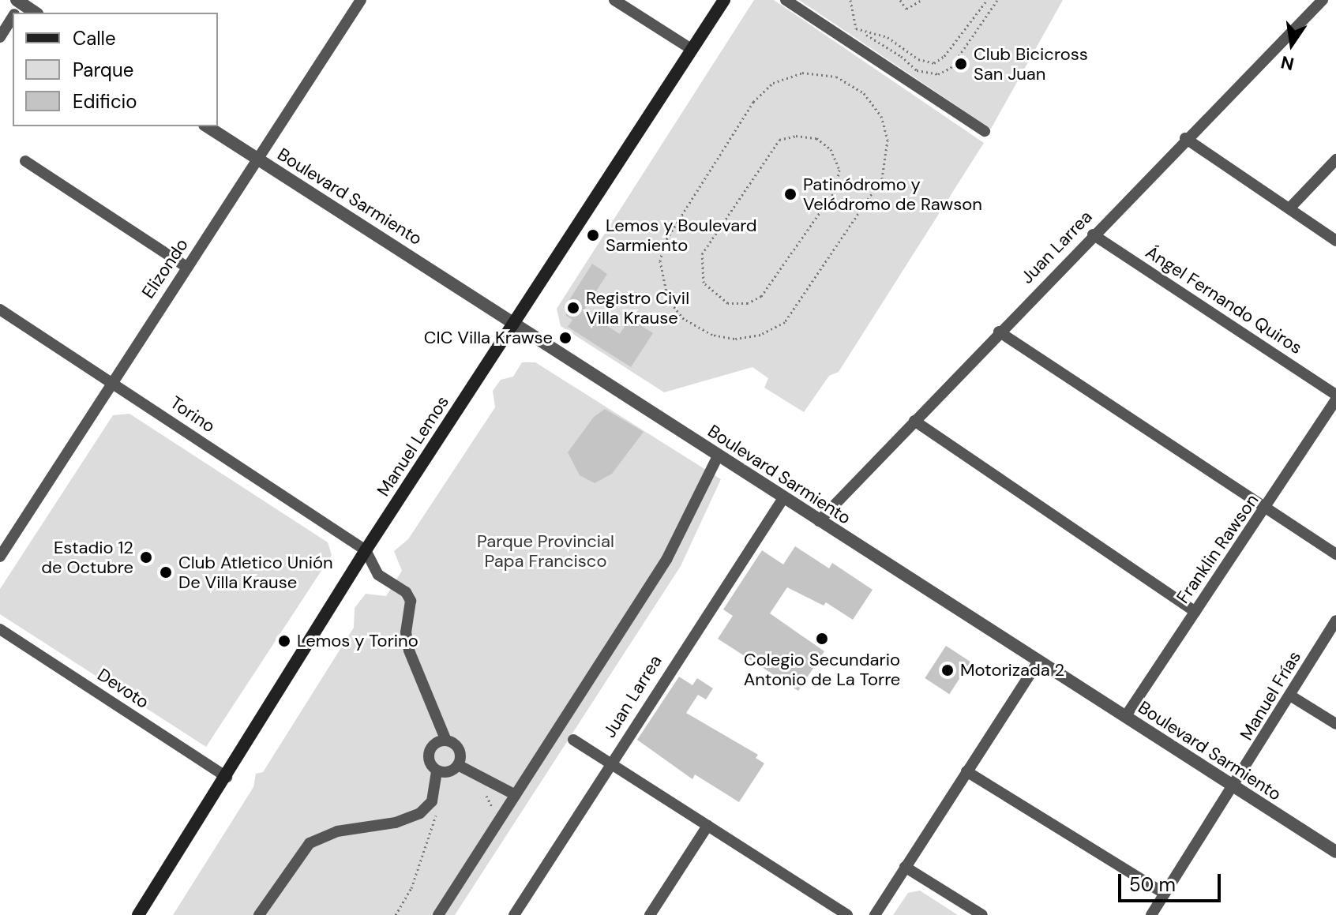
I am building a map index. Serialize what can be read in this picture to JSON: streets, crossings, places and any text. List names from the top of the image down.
{
  "streets": {
    "main road": ["Manuel Lemos"],
    "street": [
      "Boulevard Sarmiento",
      "Juan Larrea",
      "Elizondo",
      "Ángel Fernando Quiros",
      "Torino",
      "Franklin Rawson",
      "Devoto",
      "Manuel Frías"
    ]
  },
  "crossings": [
    ["Boulevard Sarmiento", "Juan Larrea"],
    ["Boulevard Sarmiento", "Elizondo"],
    ["Boulevard Sarmiento", "Manuel Lemos"],
    ["Boulevard Sarmiento", "Franklin Rawson"],
    ["Boulevard Sarmiento", "Manuel Frías"],
    ["Juan Larrea", "Ángel Fernando Quiros"],
    ["Elizondo", "Torino"],
    ["Ángel Fernando Quiros", "Franklin Rawson"],
    ["Torino", "Manuel Lemos"],
    ["Manuel Lemos", "Devoto"]
  ],
  "parks": ["Parque Provincial Papa Francisco"],
  "places": [
    "Club Bicicross San Juan",
    "Patinódromo y Velódromo de Rawson",
    "Lemos y Boulevard Sarmiento",
    "Registro Civil Villa Krause",
    "CIC Villa Krawse",
    "Estadio 12 de Octubre",
    "Club Atletico Unión De Villa Krause",
    "Colegio Secundario Antonio de La Torre",
    "Lemos y Torino",
    "Motorizada 2"
  ],
  "legend": ["Calle", "Parque", "Edificio"],
  "scale_bar": "50 m",
  "north": "bottom"
}
